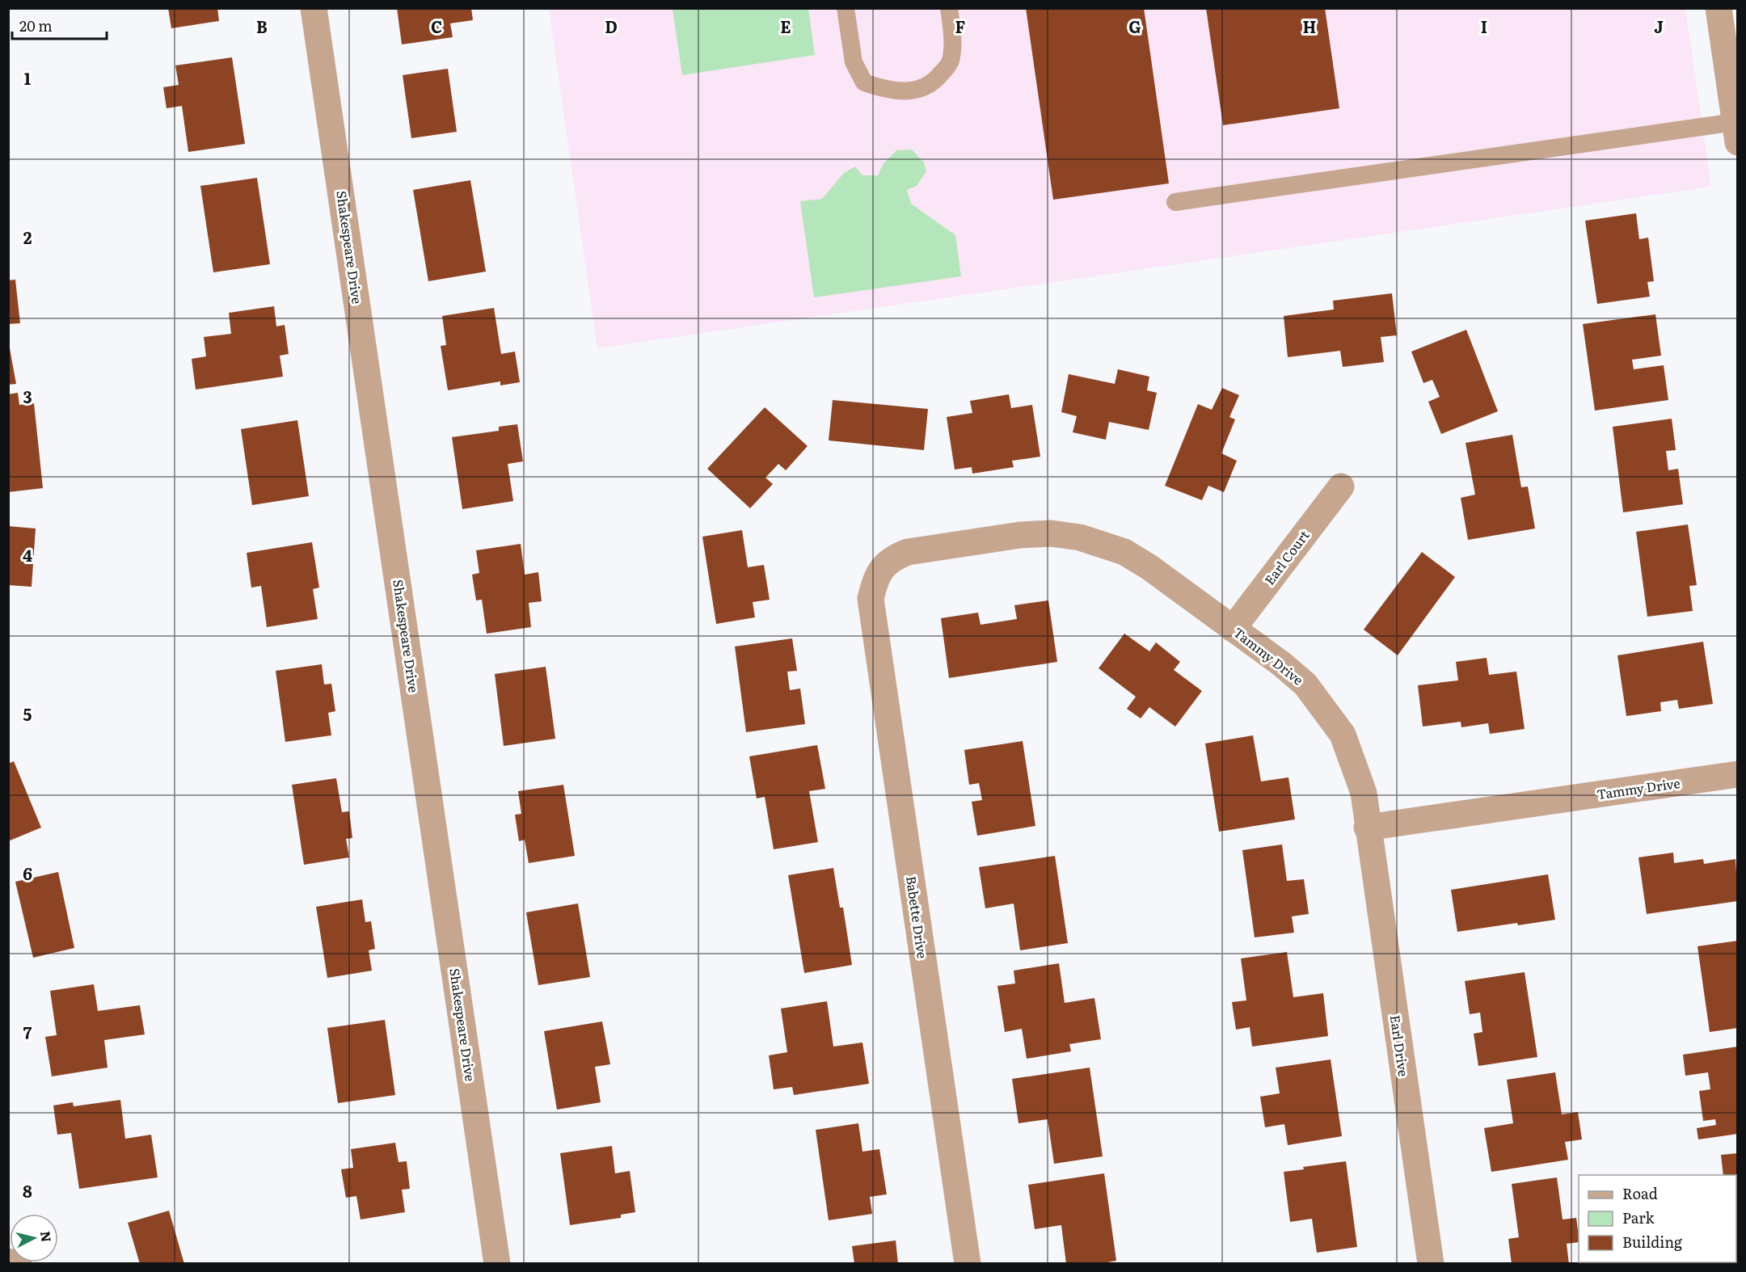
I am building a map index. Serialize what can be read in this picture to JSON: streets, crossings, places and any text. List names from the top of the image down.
{
  "streets": {
    "street": [
      "Shakespeare Drive",
      "Earl Court",
      "Tammy Drive",
      "Babette Drive",
      "Earl Drive"
    ]
  },
  "crossings": [
    ["Earl Court", "Tammy Drive"],
    ["Tammy Drive", "Babette Drive"],
    ["Tammy Drive", "Earl Drive"]
  ],
  "legend": ["Road", "Park", "Building"],
  "scale_bar": "20 m",
  "north": "right",
  "grid": {
    "columns": [
      "B",
      "C",
      "D",
      "E",
      "F",
      "G",
      "H",
      "I",
      "J"
    ],
    "rows": [
      "1",
      "2",
      "3",
      "4",
      "5",
      "6",
      "7",
      "8"
    ]
  }
}
